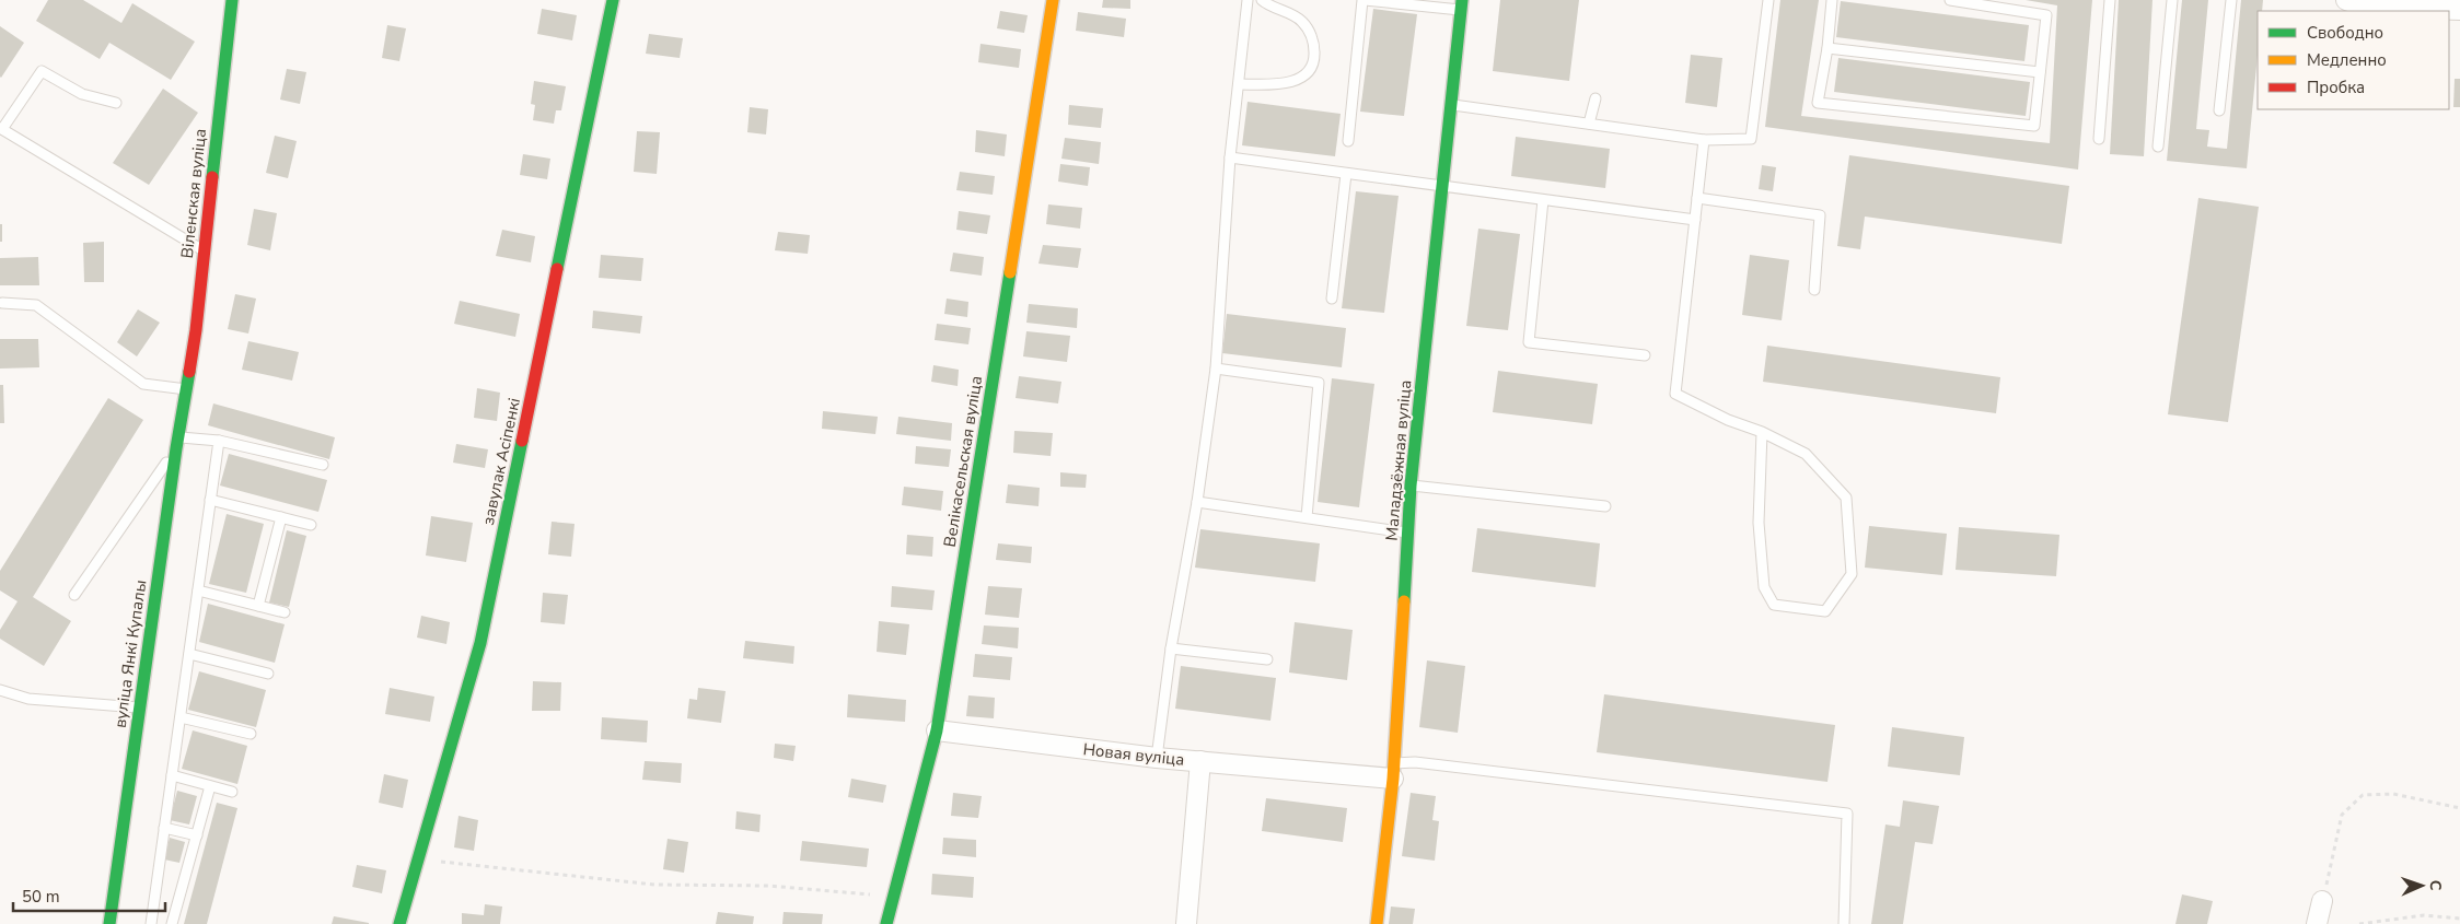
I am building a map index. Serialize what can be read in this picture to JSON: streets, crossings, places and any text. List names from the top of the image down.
{
  "streets": {
    "street": [
      "Віленская вуліца",
      "Маладзёжная вуліца",
      "завулак Асіпенкі",
      "Велікасельская вуліца",
      "вуліца Янкі Купалы",
      "Новая вуліца"
    ]
  },
  "crossings": [
    ["Віленская вуліца", "вуліца Янкі Купалы"],
    ["Велікасельская вуліца", "Новая вуліца"]
  ],
  "legend": ["Свободно", "Медленно", "Пробка"],
  "scale_bar": "50 m",
  "north": "right"
}
